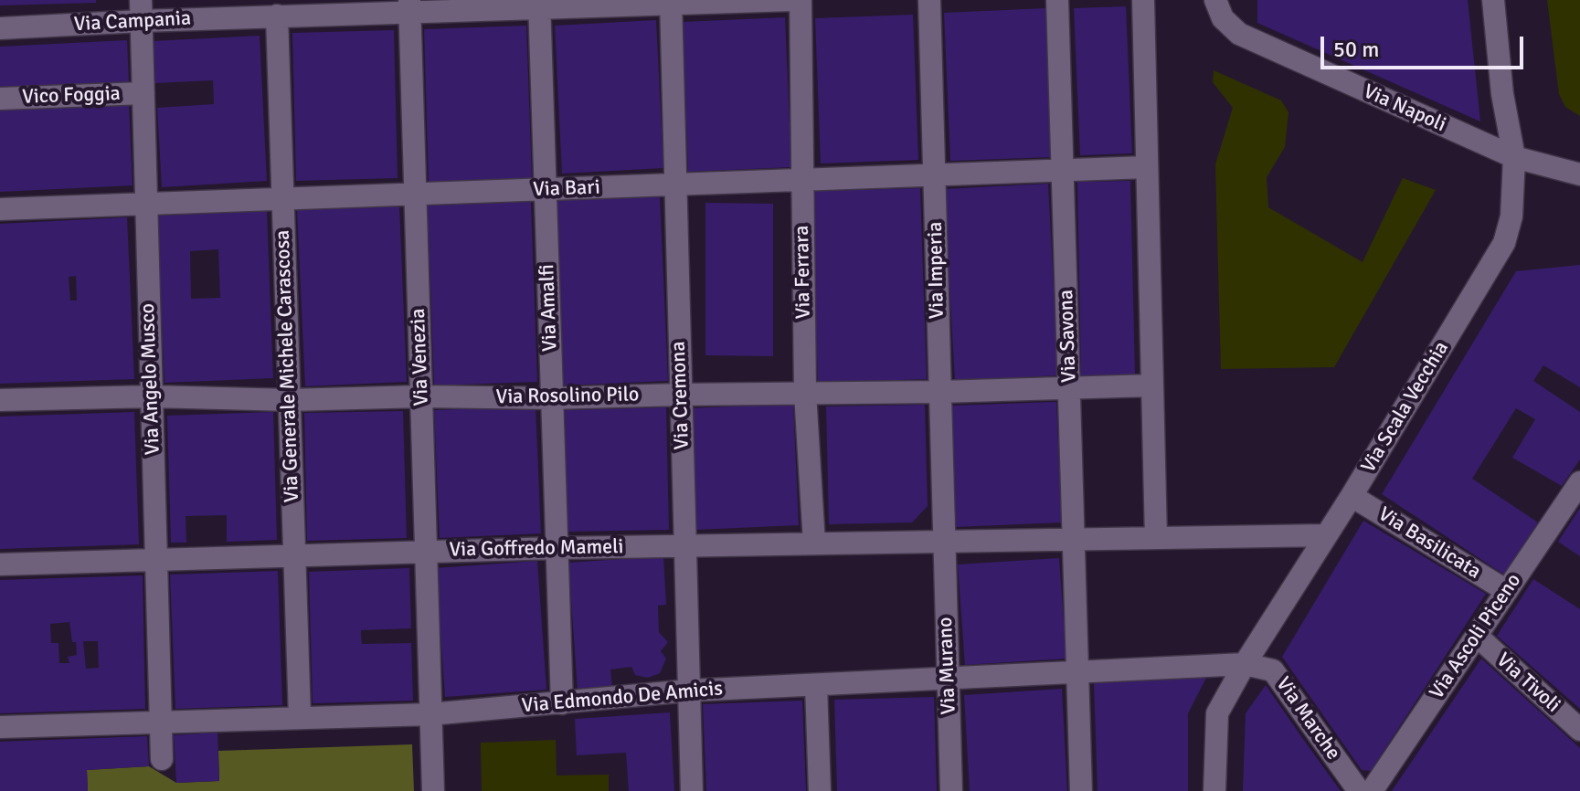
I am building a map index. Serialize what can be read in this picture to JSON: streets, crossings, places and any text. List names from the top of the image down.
{
  "streets": {
    "street": [
      "Via Campania",
      "Vico Foggia",
      "Via Napoli",
      "Via Bari",
      "Via Imperia",
      "Via Ferrara",
      "Via Amalfi",
      "Via Savona",
      "Via Venezia",
      "Via Generale Michele Carascosa",
      "Via Angelo Musco",
      "Via Cremona",
      "Via Rosolino Pilo",
      "Via Scala Vecchia",
      "Via Basilicata",
      "Via Goffredo Mameli",
      "Via Ascoli Piceno",
      "Via Murano",
      "Via Tivoli",
      "Via Edmondo De Amicis",
      "Via Marche"
    ]
  },
  "crossings": [
    ["Via Campania", "Via Amalfi"],
    ["Via Campania", "Via Venezia"],
    ["Via Campania", "Via Generale Michele Carascosa"],
    ["Via Campania", "Via Angelo Musco"],
    ["Via Campania", "Via Cremona"],
    ["Vico Foggia", "Via Angelo Musco"],
    ["Via Napoli", "Via Scala Vecchia"],
    ["Via Bari", "Via Imperia"],
    ["Via Bari", "Via Ferrara"],
    ["Via Bari", "Via Amalfi"],
    ["Via Bari", "Via Savona"],
    ["Via Bari", "Via Venezia"],
    ["Via Bari", "Via Generale Michele Carascosa"],
    ["Via Bari", "Via Angelo Musco"],
    ["Via Bari", "Via Cremona"],
    ["Via Imperia", "Via Rosolino Pilo"],
    ["Via Imperia", "Via Goffredo Mameli"],
    ["Via Imperia", "Via Murano"],
    ["Via Ferrara", "Via Rosolino Pilo"],
    ["Via Ferrara", "Via Goffredo Mameli"],
    ["Via Amalfi", "Via Rosolino Pilo"],
    ["Via Amalfi", "Via Goffredo Mameli"],
    ["Via Amalfi", "Via Edmondo De Amicis"],
    ["Via Savona", "Via Rosolino Pilo"],
    ["Via Savona", "Via Goffredo Mameli"],
    ["Via Savona", "Via Edmondo De Amicis"],
    ["Via Venezia", "Via Rosolino Pilo"],
    ["Via Venezia", "Via Goffredo Mameli"],
    ["Via Venezia", "Via Edmondo De Amicis"],
    ["Via Generale Michele Carascosa", "Via Rosolino Pilo"],
    ["Via Generale Michele Carascosa", "Via Goffredo Mameli"],
    ["Via Generale Michele Carascosa", "Via Edmondo De Amicis"],
    ["Via Angelo Musco", "Via Rosolino Pilo"],
    ["Via Angelo Musco", "Via Goffredo Mameli"],
    ["Via Angelo Musco", "Via Edmondo De Amicis"],
    ["Via Cremona", "Via Rosolino Pilo"],
    ["Via Cremona", "Via Goffredo Mameli"],
    ["Via Cremona", "Via Edmondo De Amicis"],
    ["Via Scala Vecchia", "Via Basilicata"],
    ["Via Scala Vecchia", "Via Goffredo Mameli"],
    ["Via Scala Vecchia", "Via Edmondo De Amicis"],
    ["Via Scala Vecchia", "Via Marche"],
    ["Via Basilicata", "Via Ascoli Piceno"],
    ["Via Goffredo Mameli", "Via Murano"],
    ["Via Ascoli Piceno", "Via Tivoli"],
    ["Via Murano", "Via Edmondo De Amicis"],
    ["Via Edmondo De Amicis", "Via Marche"]
  ],
  "scale_bar": "50 m"
}
